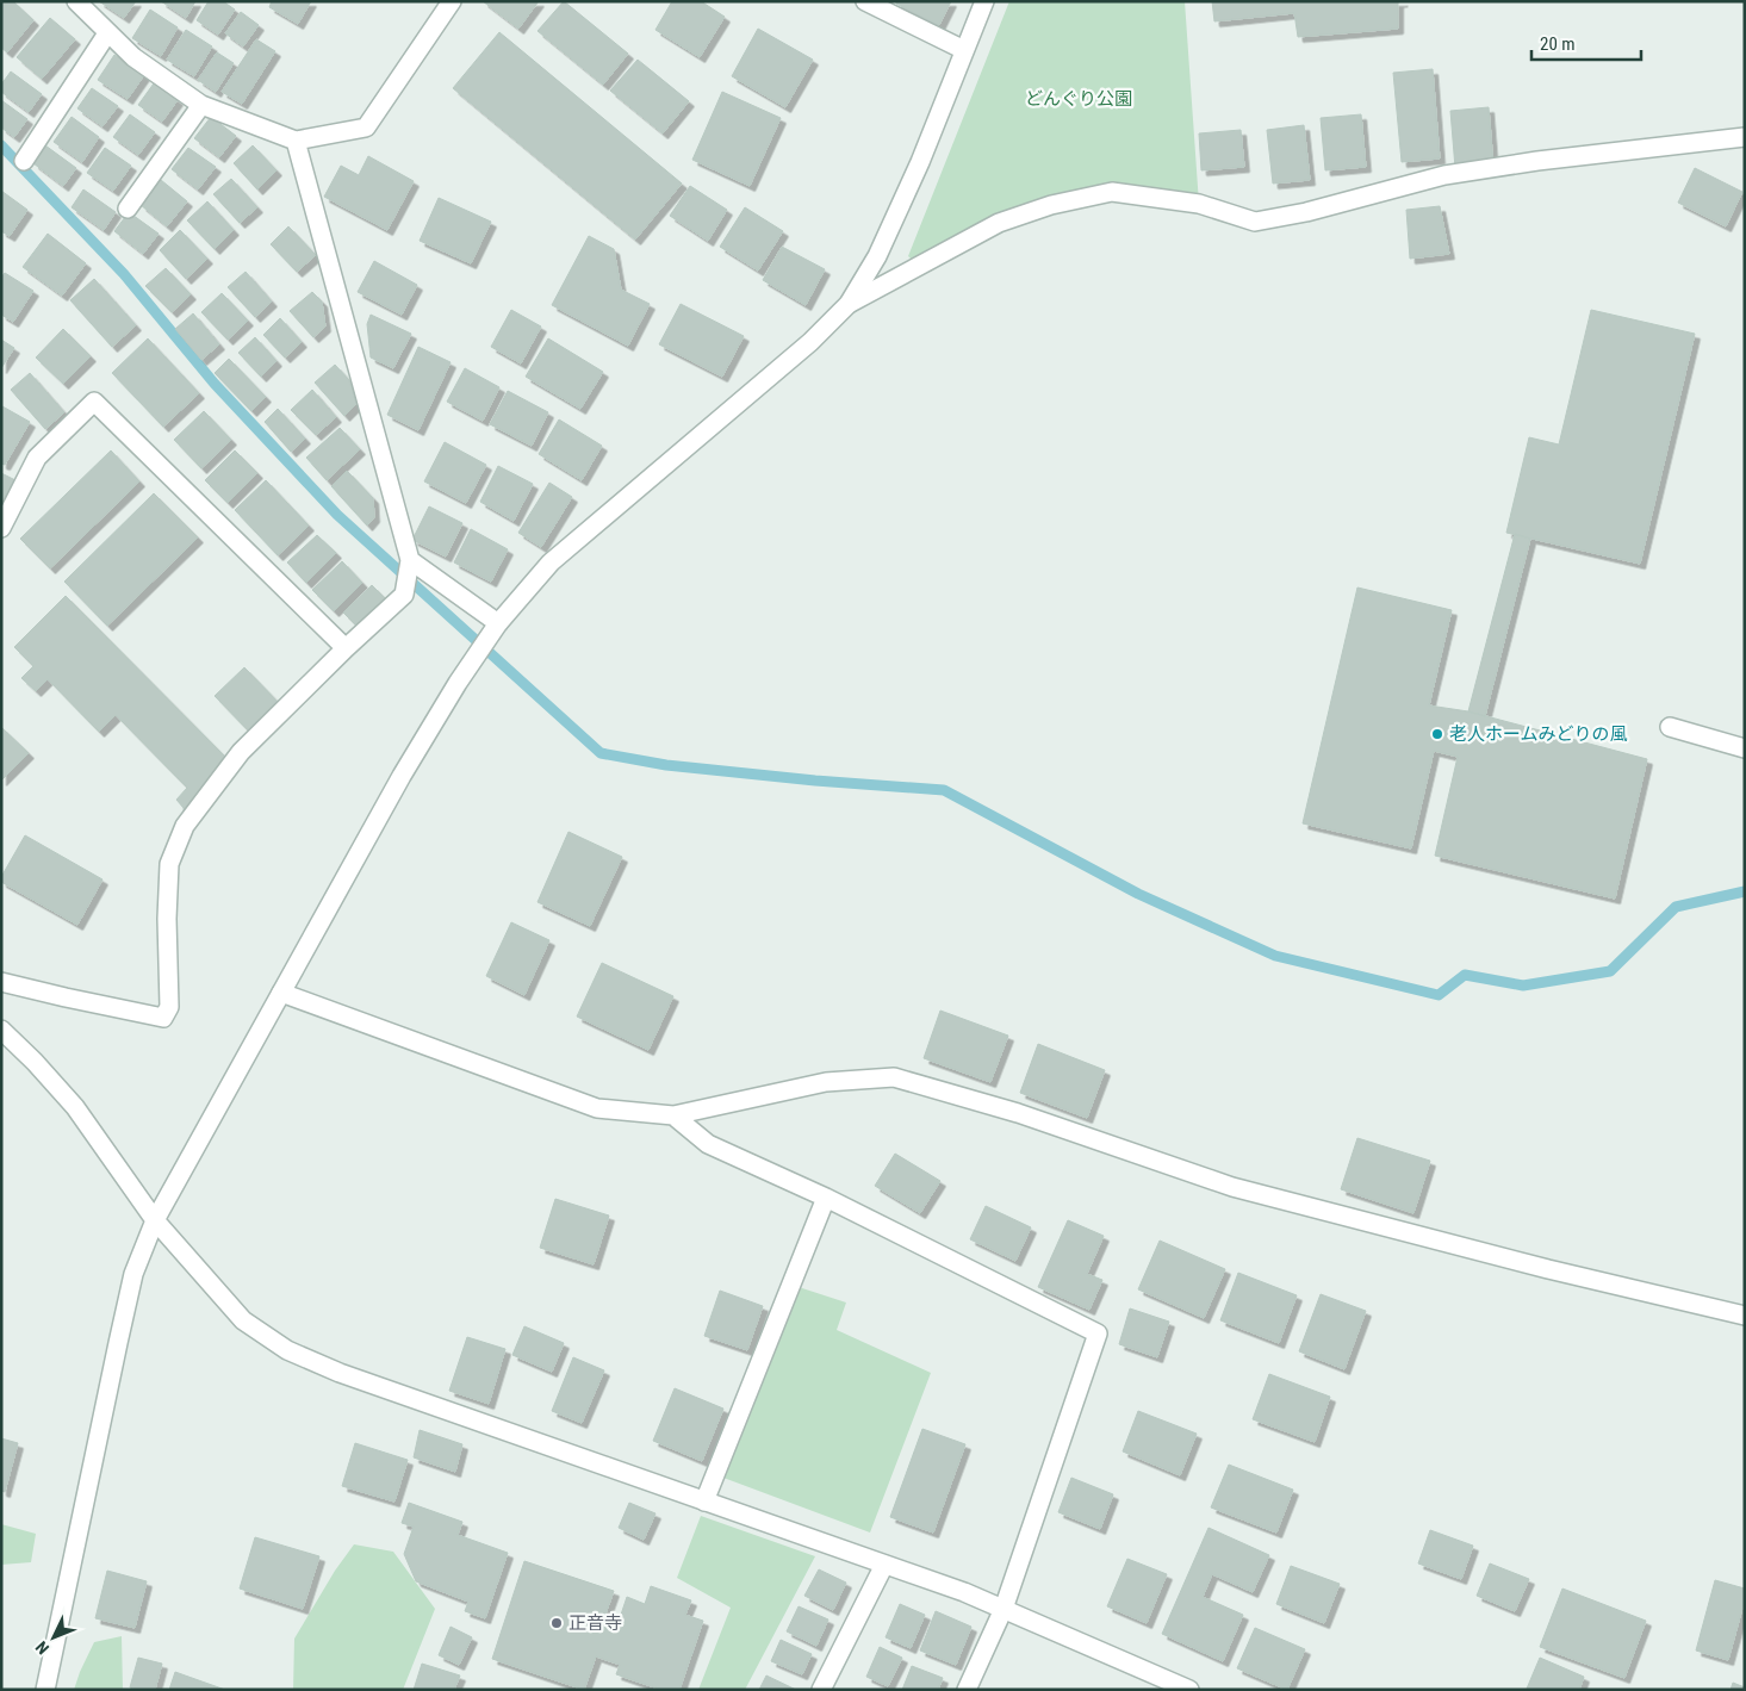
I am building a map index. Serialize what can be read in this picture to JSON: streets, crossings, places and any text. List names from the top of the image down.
{
  "parks": ["どんぐり公園"],
  "places": ["老人ホームみどりの風", "正音寺"],
  "scale_bar": "20 m",
  "north": "bottom left"
}
